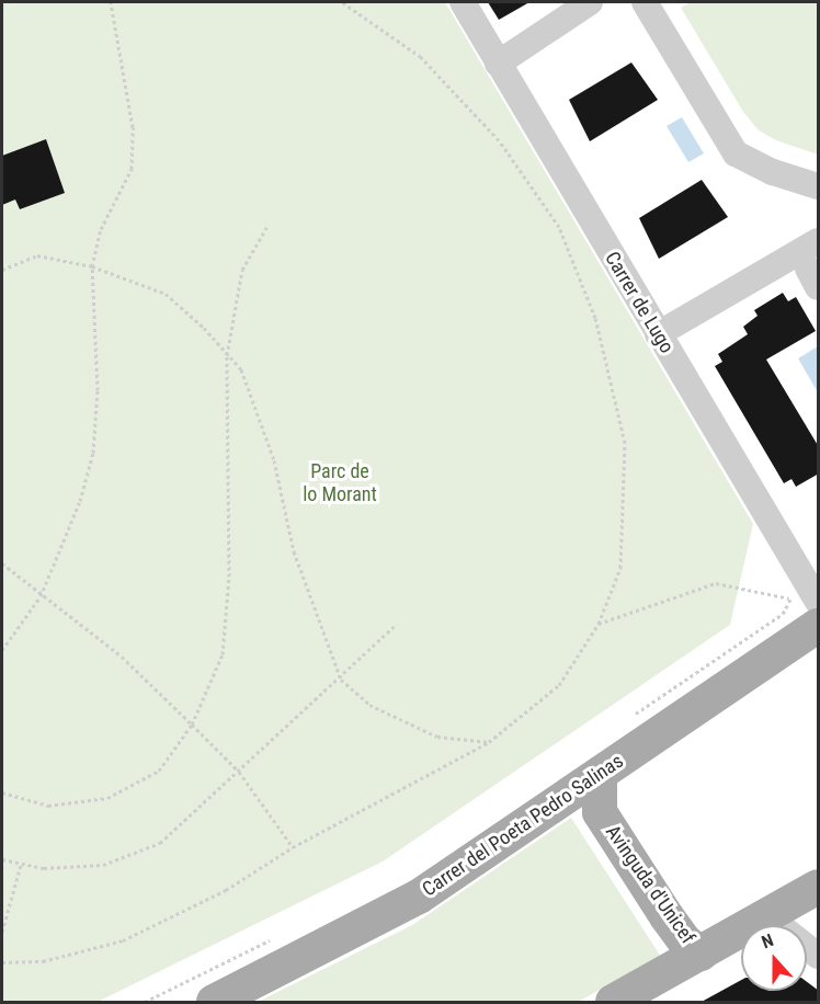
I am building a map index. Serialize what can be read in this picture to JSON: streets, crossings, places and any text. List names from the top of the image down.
{
  "streets": {
    "main road": ["Carrer del Poeta Pedro Salinas", "Avinguda d'Unicef"],
    "street": ["Carrer de Lugo"]
  },
  "crossings": [
    ["Carrer del Poeta Pedro Salinas", "Avinguda d'Unicef"]
  ],
  "parks": ["Parc de lo Morant"],
  "north": "top"
}
